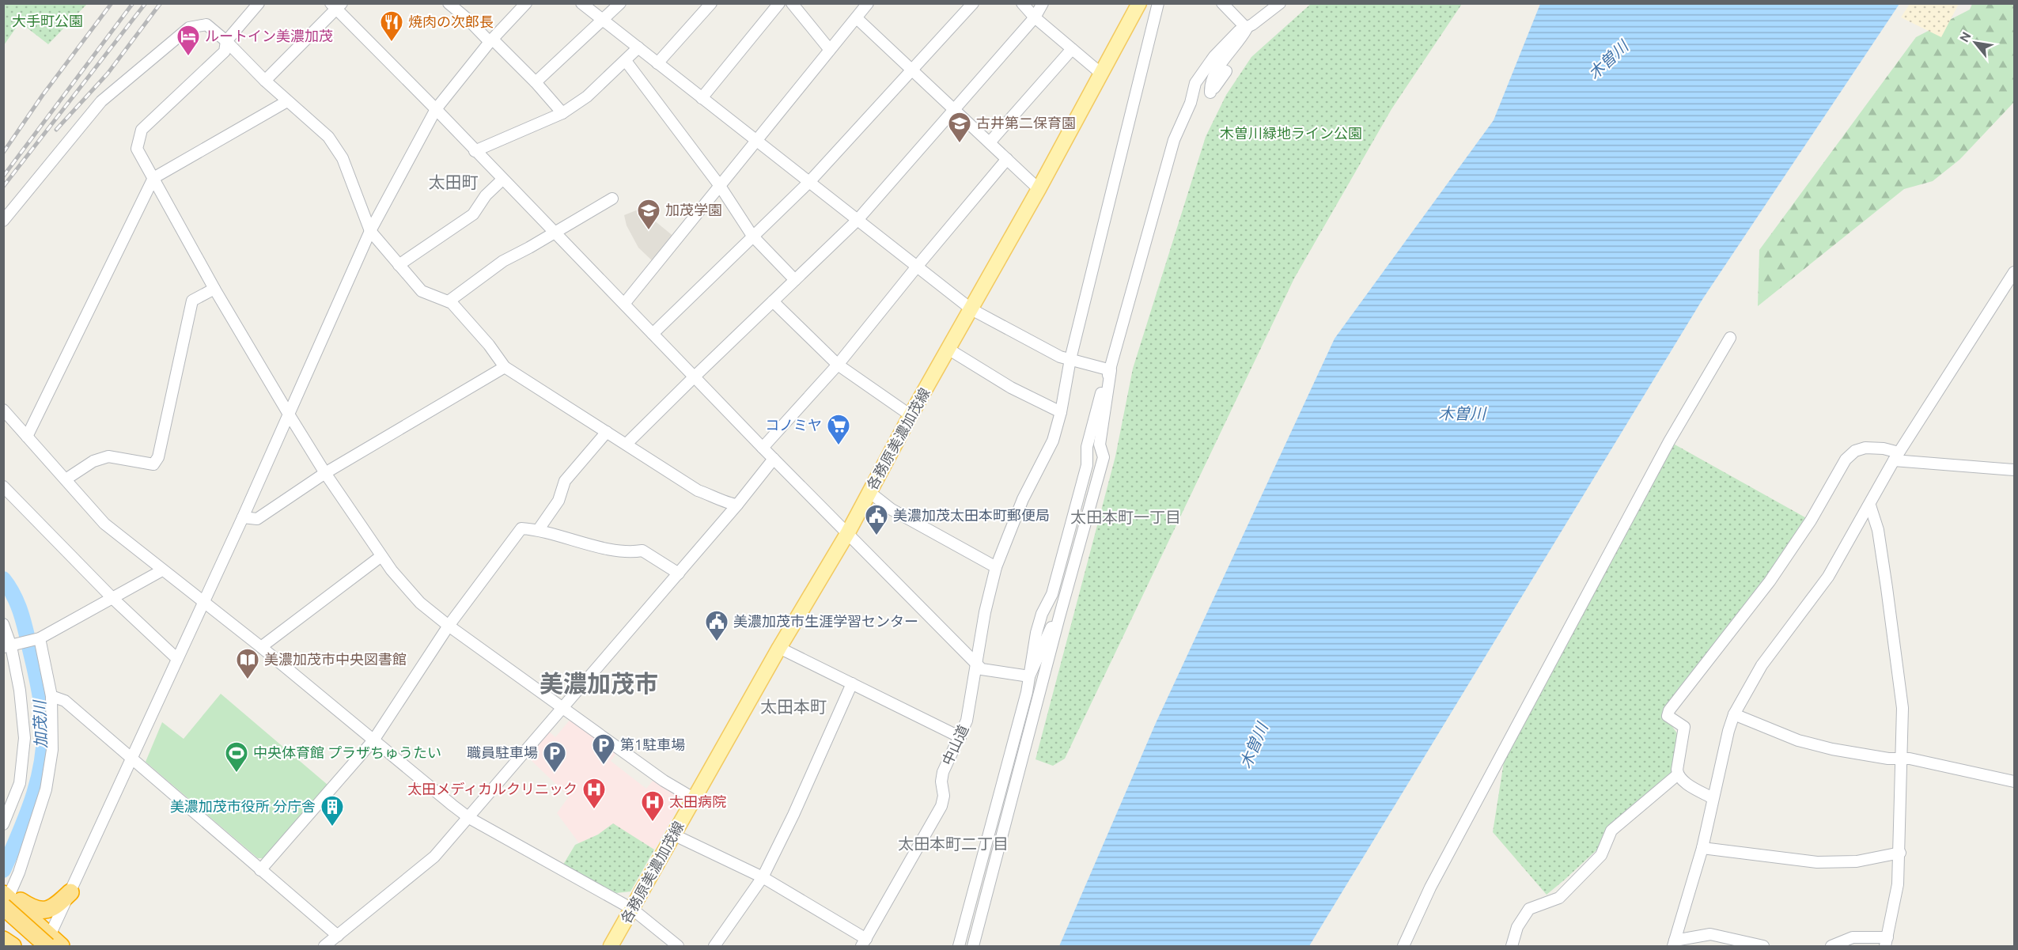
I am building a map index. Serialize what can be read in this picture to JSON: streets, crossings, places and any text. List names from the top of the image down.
{
  "streets": {
    "main road": ["各務原美濃加茂線"],
    "street": ["中山道"]
  },
  "districts": [
    "太田町",
    "太田本町一丁目",
    "美濃加茂市",
    "太田本町",
    "太田本町二丁目"
  ],
  "water": ["木曽川", "加茂川"],
  "parks": ["大手町公園", "木曽川緑地ライン公園"],
  "places": {
    "restaurant": ["焼肉の次郎長"],
    "hotel": ["ルートイン美濃加茂"],
    "school or university": ["古井第二保育園", "加茂学園"],
    "supermarket": ["コノミヤ"],
    "public building": ["美濃加茂太田本町郵便局", "美濃加茂市生涯学習センター"],
    "library": ["美濃加茂市中央図書館"],
    "parking": ["第1駐車場", "職員駐車場"],
    "sports": ["中央体育館 プラザちゅうたい"],
    "hospital": ["太田メディカルクリニック", "太田病院"],
    "building": ["美濃加茂市役所 分庁舎"]
  },
  "north": "top left"
}
